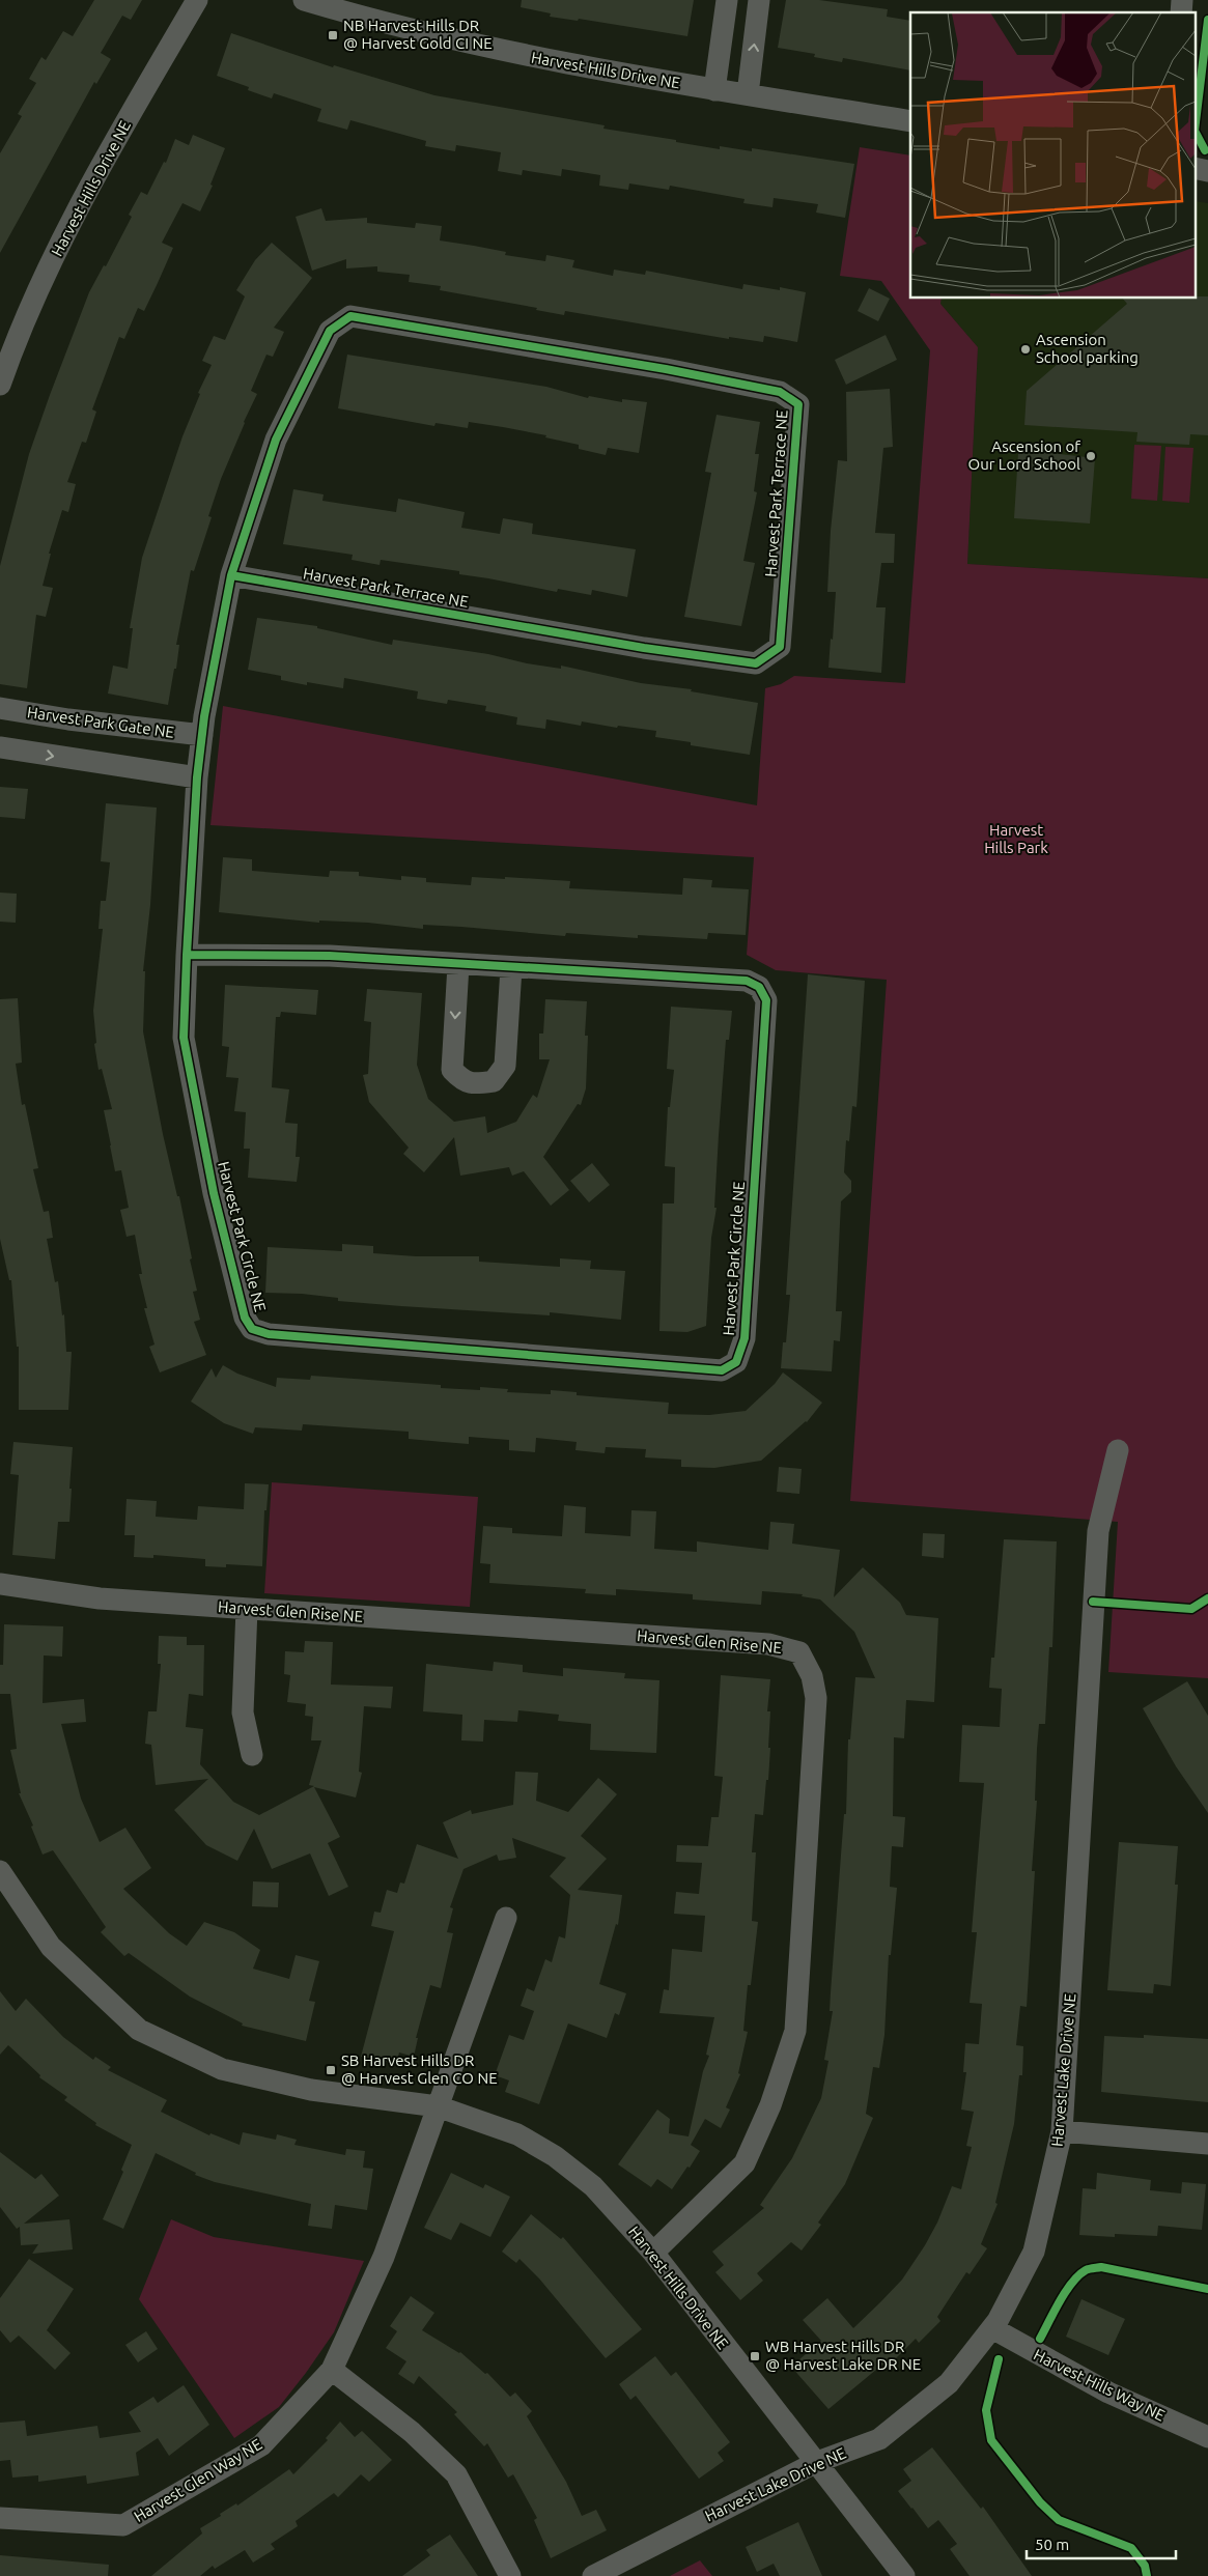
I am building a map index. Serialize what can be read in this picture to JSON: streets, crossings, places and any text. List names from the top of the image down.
{
  "streets": {
    "street": [
      "Harvest Hills Drive NE",
      "Harvest Park Terrace NE",
      "Harvest Park Gate NE",
      "Harvest Park Circle NE",
      "Harvest Glen Rise NE",
      "Harvest Lake Drive NE",
      "Harvest Hills Way NE",
      "Harvest Glen Way NE"
    ]
  },
  "crossings": [
    ["Harvest Hills Drive NE", "Harvest Glen Rise NE"],
    ["Harvest Hills Drive NE", "Harvest Lake Drive NE"],
    ["Harvest Hills Drive NE", "Harvest Glen Way NE"],
    ["Harvest Park Terrace NE", "Harvest Park Gate NE"],
    ["Harvest Park Terrace NE", "Harvest Park Circle NE"],
    ["Harvest Park Gate NE", "Harvest Park Circle NE"],
    ["Harvest Lake Drive NE", "Harvest Hills Way NE"]
  ],
  "parks": ["Harvest Hills Park"],
  "places": {
    "transit": ["NB Harvest Hills DR @ Harvest Gold CI NE", "SB Harvest Hills DR @ Harvest Glen CO NE", "WB Harvest Hills DR @ Harvest Lake DR NE"],
    "other": ["Ascension School parking", "Ascension of Our Lord School"]
  },
  "scale_bar": "50 m"
}
